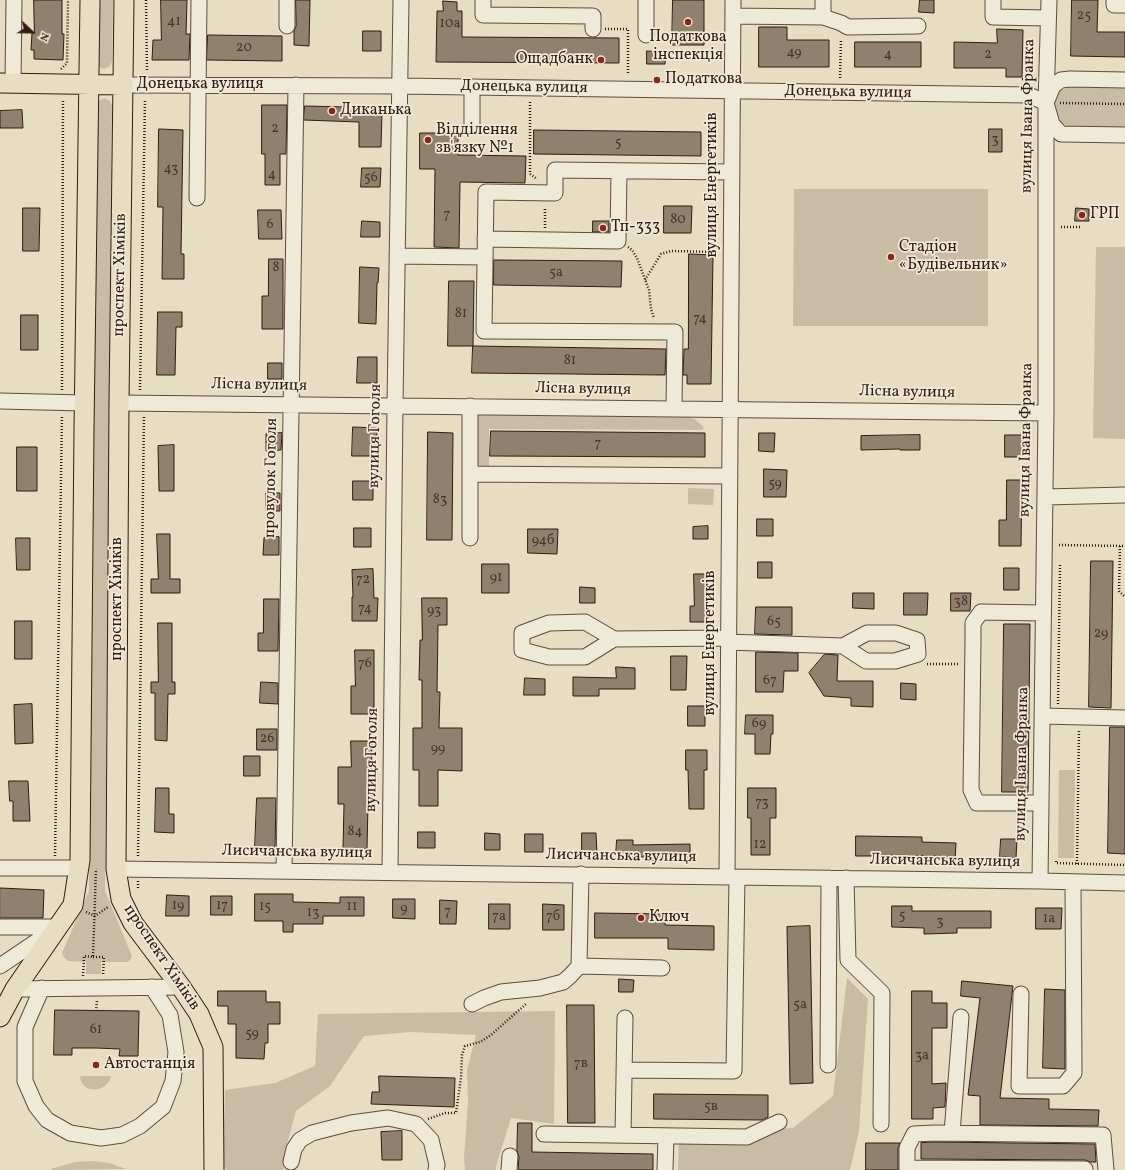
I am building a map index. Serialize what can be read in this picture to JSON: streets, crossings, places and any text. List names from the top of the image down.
{
  "streets": {
    "main road": ["Донецька вулиця", "проспект Хіміків"],
    "street": [
      "вулиця Івана Франка",
      "вулиця Енергетиків",
      "Лісна вулиця",
      "вулиця Гоголя",
      "провулок Гоголя",
      "Лисичанська вулиця"
    ]
  },
  "crossings": [
    ["Донецька вулиця", "вулиця Івана Франка"],
    ["Донецька вулиця", "вулиця Енергетиків"],
    ["Донецька вулиця", "проспект Хіміків"],
    ["Донецька вулиця", "вулиця Гоголя"],
    ["Донецька вулиця", "провулок Гоголя"],
    ["вулиця Івана Франка", "Лісна вулиця"],
    ["вулиця Івана Франка", "Лисичанська вулиця"],
    ["вулиця Енергетиків", "Лісна вулиця"],
    ["вулиця Енергетиків", "Лисичанська вулиця"],
    ["проспект Хіміків", "Лісна вулиця"],
    ["проспект Хіміків", "Лисичанська вулиця"],
    ["Лісна вулиця", "вулиця Гоголя"],
    ["Лісна вулиця", "провулок Гоголя"],
    ["вулиця Гоголя", "Лисичанська вулиця"],
    ["провулок Гоголя", "Лисичанська вулиця"]
  ],
  "places": [
    "Податкова інспекція",
    "Ощадбанк",
    "Податкова",
    "Диканька",
    "Відділення зв'язку №1",
    "ГРП",
    "Тп-333",
    "Стадіон «Будівельник»",
    "Ключ",
    "Автостанція"
  ],
  "house_numbers": [
    "25",
    "41",
    "10а",
    "20",
    "49",
    "4",
    "2",
    "2",
    "3",
    "5",
    "43",
    "4",
    "56",
    "7",
    "80",
    "6",
    "8",
    "5а",
    "81",
    "74",
    "81",
    "7",
    "59",
    "83",
    "94б",
    "91",
    "72",
    "38",
    "74",
    "93",
    "65",
    "29",
    "76",
    "67",
    "69",
    "26",
    "99",
    "73",
    "84",
    "12",
    "19",
    "17",
    "15",
    "11",
    "9",
    "7",
    "13",
    "5",
    "7а",
    "7б",
    "1а",
    "3",
    "5а",
    "61",
    "59",
    "3а",
    "7в",
    "5в"
  ],
  "north": "right"
}
